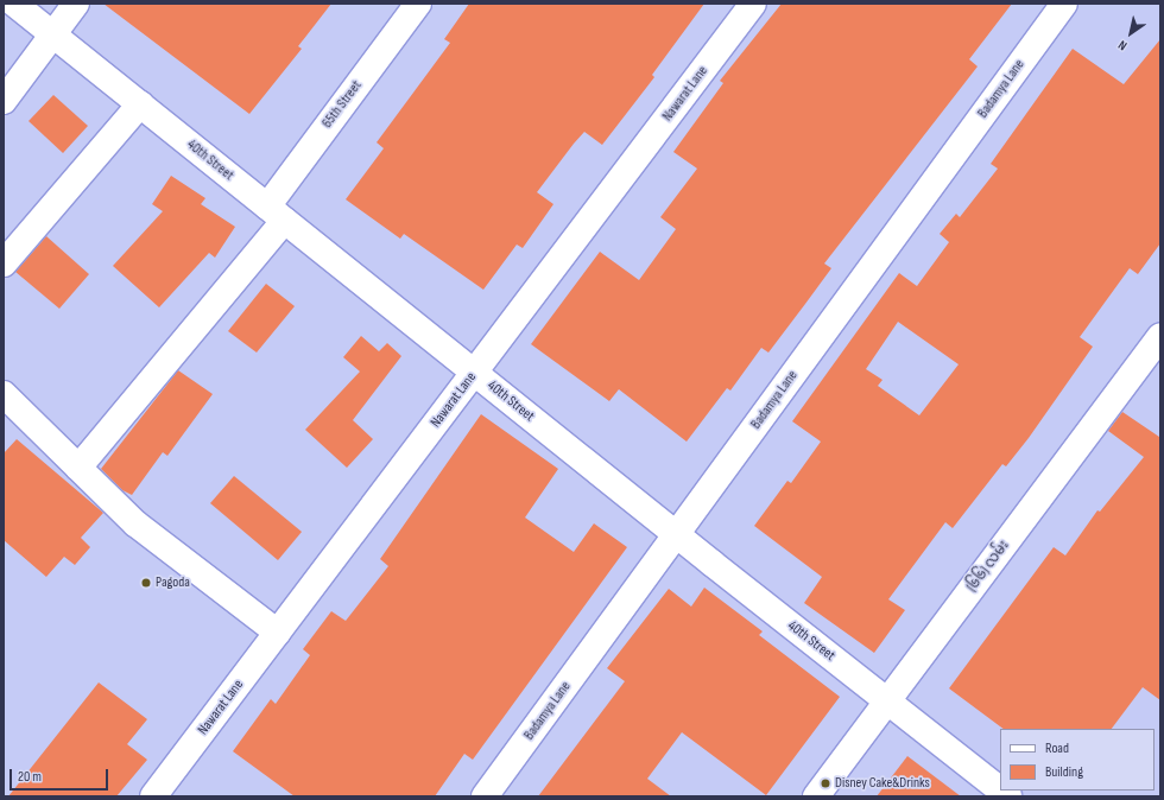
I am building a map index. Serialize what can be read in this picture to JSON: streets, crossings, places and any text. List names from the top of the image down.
{
  "streets": {
    "street": [
      "Badamya Lane",
      "Nawarat Lane",
      "65th Street",
      "40th Street",
      "(၆၆) လမ်း"
    ]
  },
  "crossings": [
    ["Badamya Lane", "40th Street"],
    ["Nawarat Lane", "40th Street"],
    ["65th Street", "40th Street"],
    ["40th Street", "(၆၆) လမ်း"]
  ],
  "places": ["Pagoda", "Disney Cake&Drinks"],
  "legend": ["Road", "Building"],
  "scale_bar": "20 m",
  "north": "bottom left"
}
